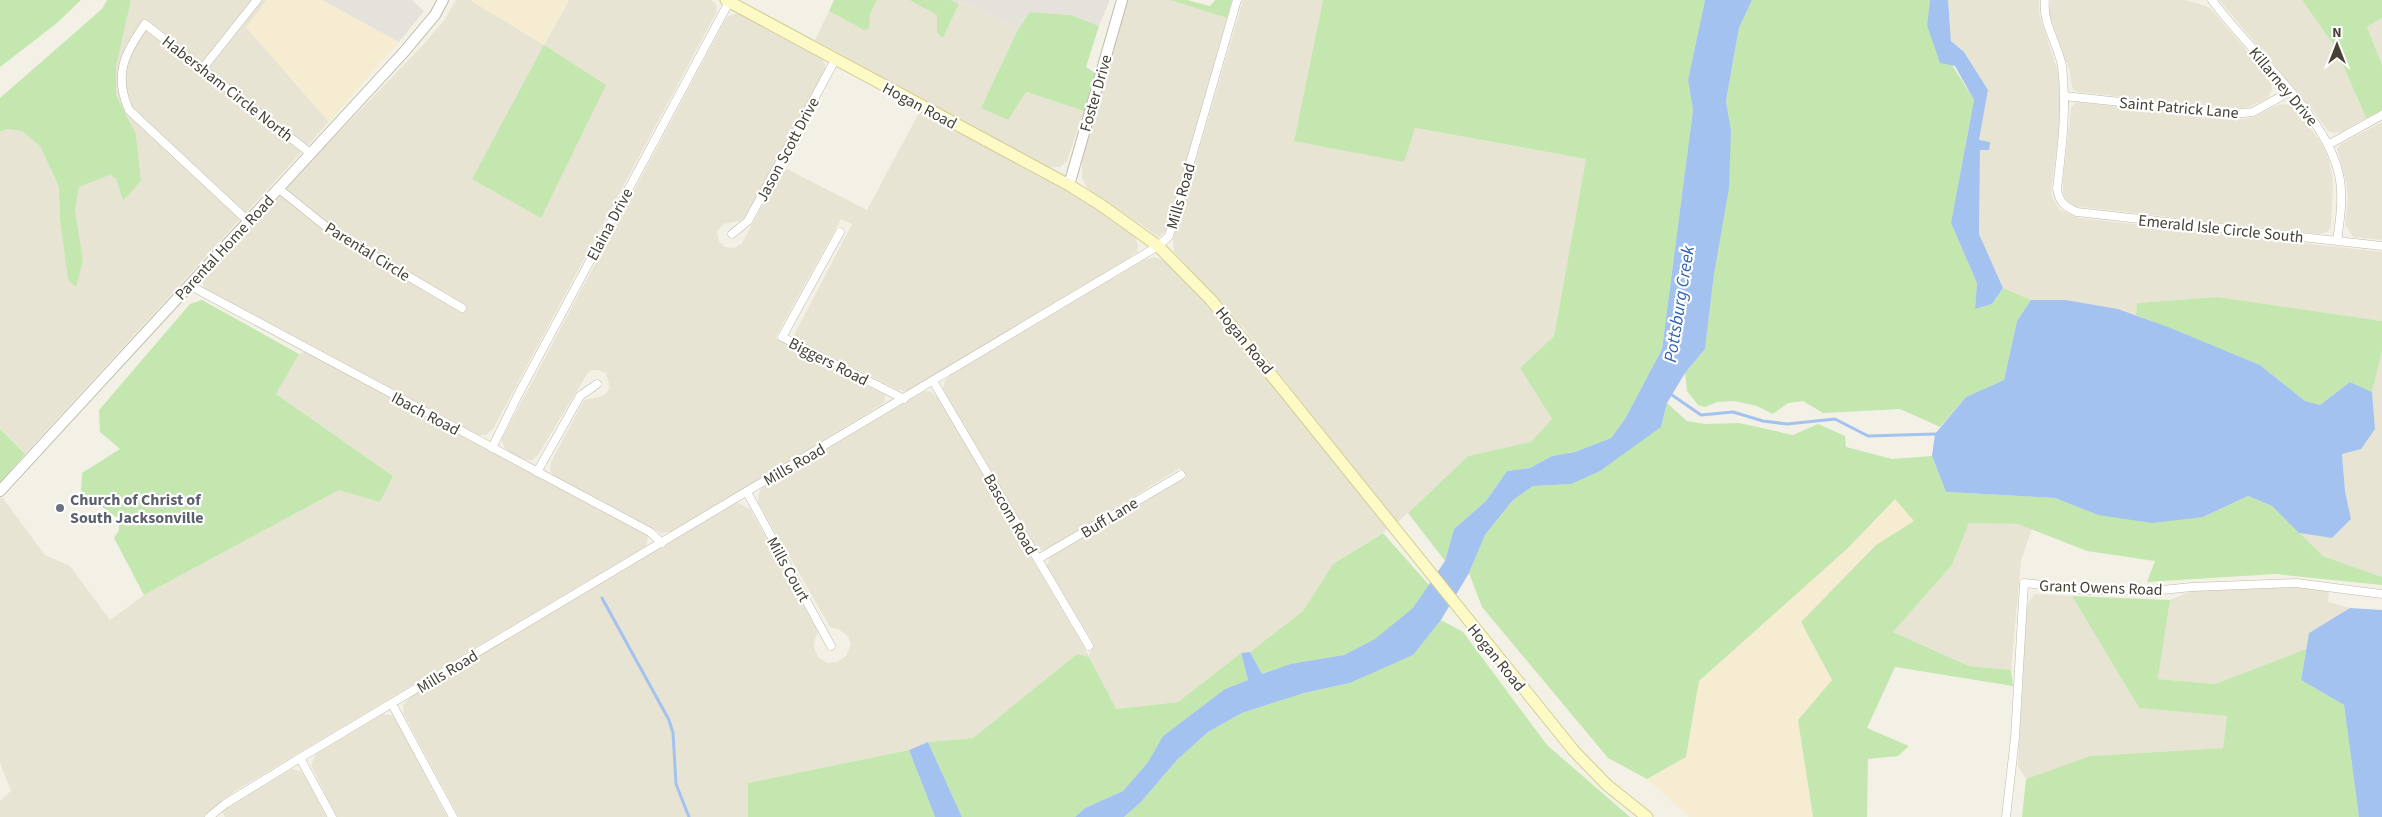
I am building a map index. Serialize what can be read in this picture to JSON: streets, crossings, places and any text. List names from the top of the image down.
{
  "streets": {
    "main road": ["Hogan Road"],
    "street": [
      "Killarney Drive",
      "Habersham Circle North",
      "Foster Drive",
      "Saint Patrick Lane",
      "Jason Scott Drive",
      "Mills Road",
      "Elaina Drive",
      "Emerald Isle Circle South",
      "Parental Home Road",
      "Parental Circle",
      "Biggers Road",
      "Ibach Road",
      "Bascom Road",
      "Buff Lane",
      "Mills Court",
      "Grant Owens Road"
    ]
  },
  "crossings": [
    ["Killarney Drive", "Saint Patrick Lane"],
    ["Killarney Drive", "Emerald Isle Circle South"],
    ["Habersham Circle North", "Parental Home Road"],
    ["Foster Drive", "Hogan Road"],
    ["Hogan Road", "Jason Scott Drive"],
    ["Hogan Road", "Mills Road"],
    ["Hogan Road", "Elaina Drive"],
    ["Saint Patrick Lane", "Emerald Isle Circle South"],
    ["Mills Road", "Biggers Road"],
    ["Mills Road", "Ibach Road"],
    ["Mills Road", "Bascom Road"],
    ["Mills Road", "Mills Court"],
    ["Elaina Drive", "Ibach Road"],
    ["Parental Home Road", "Parental Circle"],
    ["Parental Home Road", "Ibach Road"],
    ["Bascom Road", "Buff Lane"]
  ],
  "water": ["Pottsburg Creek"],
  "places": ["Church of Christ of South Jacksonville"],
  "north": "top"
}
